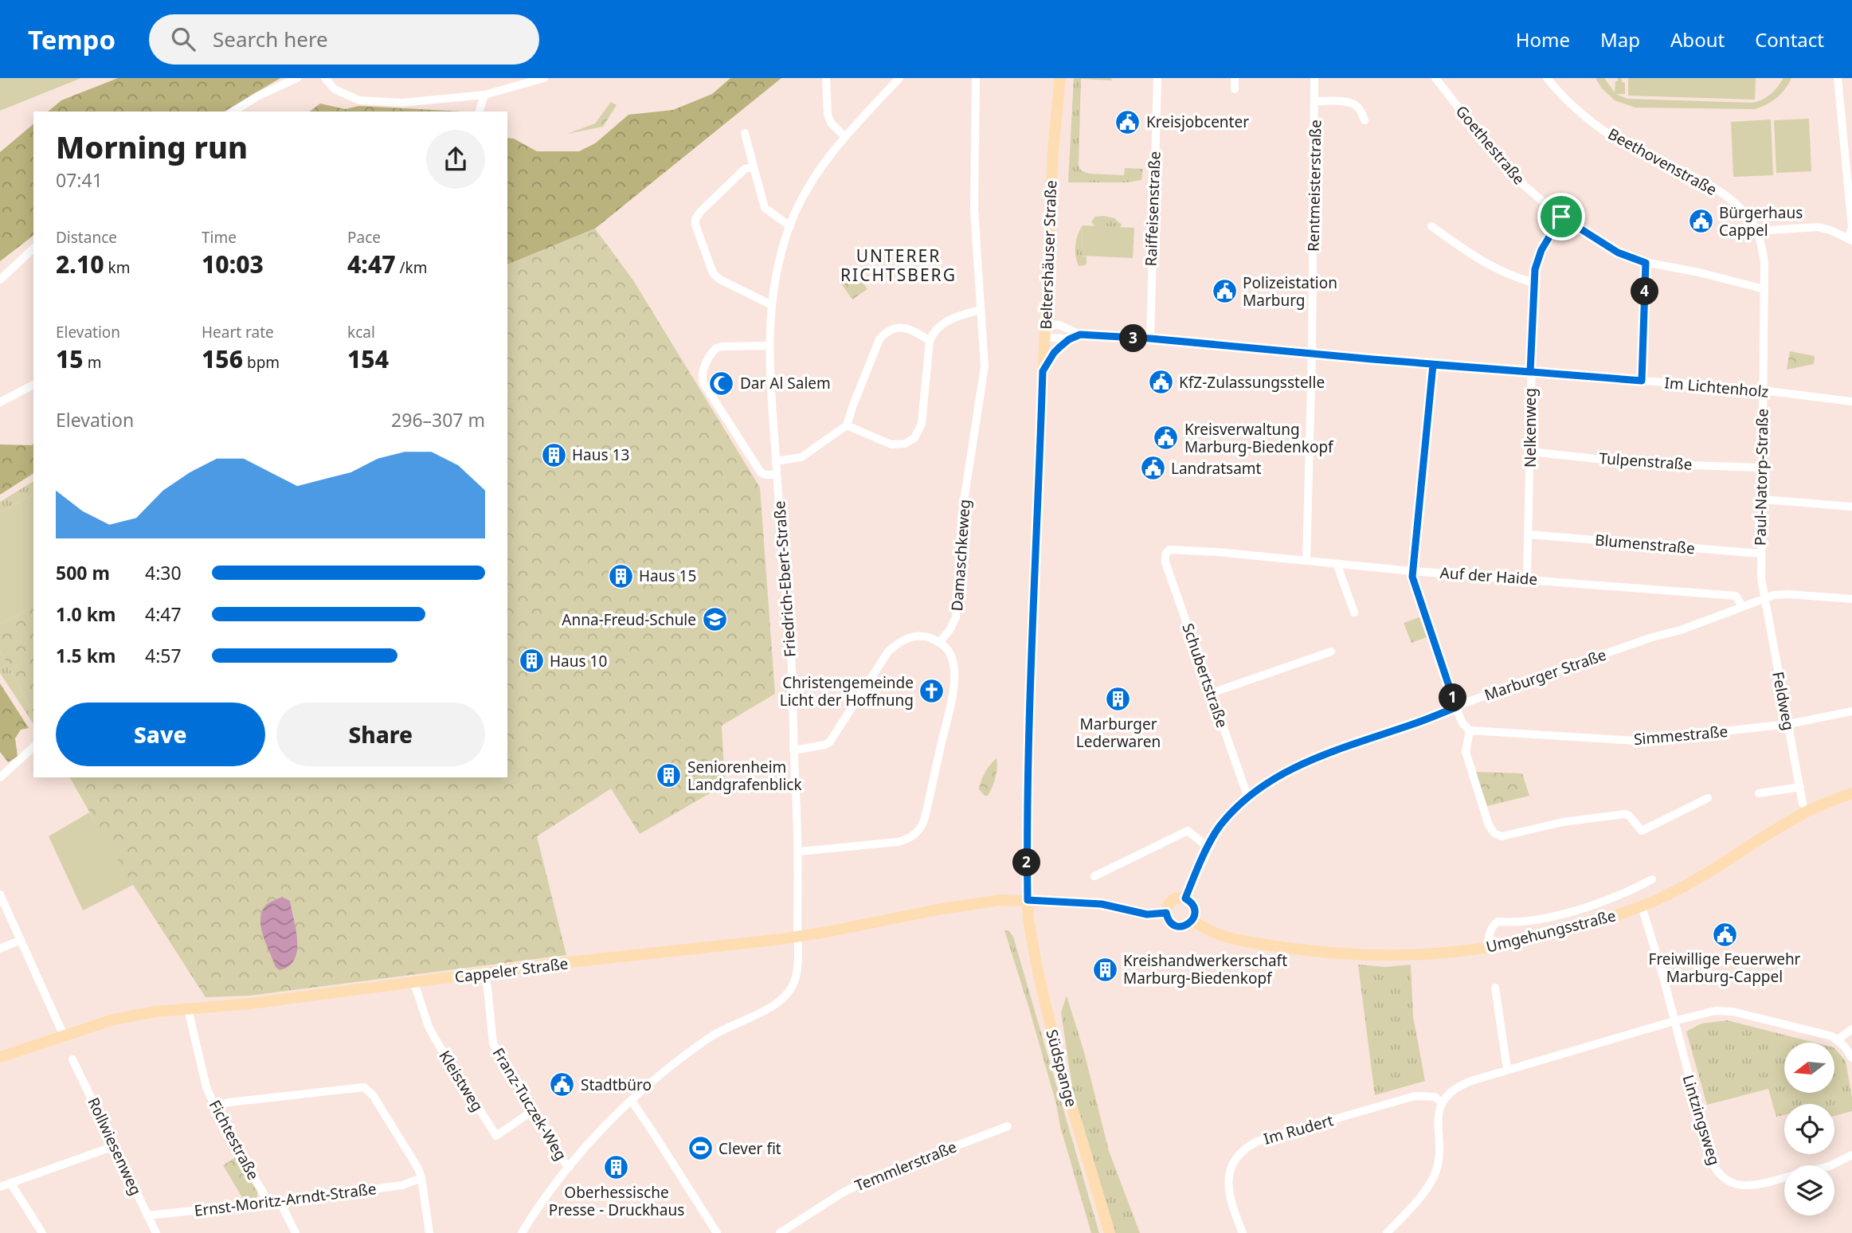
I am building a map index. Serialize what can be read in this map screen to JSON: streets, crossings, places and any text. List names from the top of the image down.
{
  "streets": {
    "main road": [
      "Beltershäuser Straße",
      "Umgehungsstraße",
      "Cappeler Straße",
      "Südspange"
    ],
    "street": [
      "Goethestraße",
      "Beethovenstraße",
      "Rentmeisterstraße",
      "Raiffeisenstraße",
      "Im Lichtenholz",
      "Nelkenweg",
      "Tulpenstraße",
      "Paul-Natorp-Straße",
      "Blumenstraße",
      "Damaschkeweg",
      "Auf der Haide",
      "Friedrich-Ebert-Straße",
      "Marburger Straße",
      "Schubertstraße",
      "Feldweg",
      "Simmestraße",
      "Kleistweg",
      "Franz-Tuczek-Weg",
      "Lintzingsweg",
      "Im Rudert",
      "Fichtestraße",
      "Rollwiesenweg",
      "Temmlerstraße",
      "Ernst-Moritz-Arndt-Straße"
    ]
  },
  "crossings": [
    ["Goethestraße", "Beethovenstraße"],
    ["Goethestraße", "Nelkenweg"],
    ["Goethestraße", "Paul-Natorp-Straße"],
    ["Beethovenstraße", "Paul-Natorp-Straße"],
    ["Rentmeisterstraße", "Im Lichtenholz"],
    ["Rentmeisterstraße", "Auf der Haide"],
    ["Raiffeisenstraße", "Im Lichtenholz"],
    ["Beltershäuser Straße", "Im Lichtenholz"],
    ["Beltershäuser Straße", "Cappeler Straße"],
    ["Beltershäuser Straße", "Südspange"],
    ["Im Lichtenholz", "Nelkenweg"],
    ["Im Lichtenholz", "Paul-Natorp-Straße"],
    ["Nelkenweg", "Tulpenstraße"],
    ["Nelkenweg", "Blumenstraße"],
    ["Nelkenweg", "Auf der Haide"],
    ["Tulpenstraße", "Paul-Natorp-Straße"],
    ["Paul-Natorp-Straße", "Blumenstraße"],
    ["Paul-Natorp-Straße", "Marburger Straße"],
    ["Paul-Natorp-Straße", "Feldweg"],
    ["Auf der Haide", "Marburger Straße"],
    ["Auf der Haide", "Schubertstraße"],
    ["Friedrich-Ebert-Straße", "Cappeler Straße"],
    ["Friedrich-Ebert-Straße", "Franz-Tuczek-Weg"],
    ["Marburger Straße", "Schubertstraße"],
    ["Marburger Straße", "Feldweg"],
    ["Marburger Straße", "Umgehungsstraße"],
    ["Feldweg", "Simmestraße"],
    ["Umgehungsstraße", "Lintzingsweg"],
    ["Cappeler Straße", "Südspange"],
    ["Cappeler Straße", "Kleistweg"],
    ["Cappeler Straße", "Franz-Tuczek-Weg"],
    ["Cappeler Straße", "Fichtestraße"],
    ["Kleistweg", "Franz-Tuczek-Weg"],
    ["Fichtestraße", "Ernst-Moritz-Arndt-Straße"],
    ["Rollwiesenweg", "Ernst-Moritz-Arndt-Straße"]
  ],
  "districts": ["UNTERER RICHTSBERG"],
  "places": {
    "public building": [
      "Kreisjobcenter",
      "Bürgerhaus Cappel",
      "Polizeistation Marburg",
      "KfZ-Zulassungsstelle",
      "Kreisverwaltung Marburg-Biedenkopf",
      "Landratsamt",
      "Freiwillige Feuerwehr Marburg-Cappel",
      "Stadtbüro"
    ],
    "mosque": ["Dar Al Salem"],
    "building": [
      "Haus 13",
      "Haus 15",
      "Haus 10",
      "Marburger Lederwaren",
      "Seniorenheim Landgrafenblick",
      "Kreishandwerkerschaft Marburg-Biedenkopf",
      "Oberhessische Presse - Druckhaus"
    ],
    "school or university": ["Anna-Freud-Schule"],
    "church": ["Christengemeinde Licht der Hoffnung"],
    "sports": ["Clever fit"]
  },
  "north": "left",
  "page": {
    "header": "Tempo",
    "search": "Search here",
    "nav": [
      "Home",
      "Map",
      "About",
      "Contact"
    ],
    "heading": ["Morning run", "07:41"],
    "stats": [
      ["Distance", "2.10 km"],
      ["Time", "10:03"],
      ["Pace", "4:47 /km"],
      ["Elevation", "15 m"],
      ["Heart rate", "156 bpm"],
      ["kcal", "154"]
    ],
    "pins": [
      "4",
      "3",
      "1",
      "2"
    ],
    "chart": ["Elevation", "296–307 m"],
    "list": [
      {
        "name": "500 m",
        "note": "4:30"
      },
      {
        "name": "1.0 km",
        "note": "4:47"
      },
      {
        "name": "1.5 km",
        "note": "4:57"
      }
    ],
    "buttons": ["Save", "Share"]
  }
}
